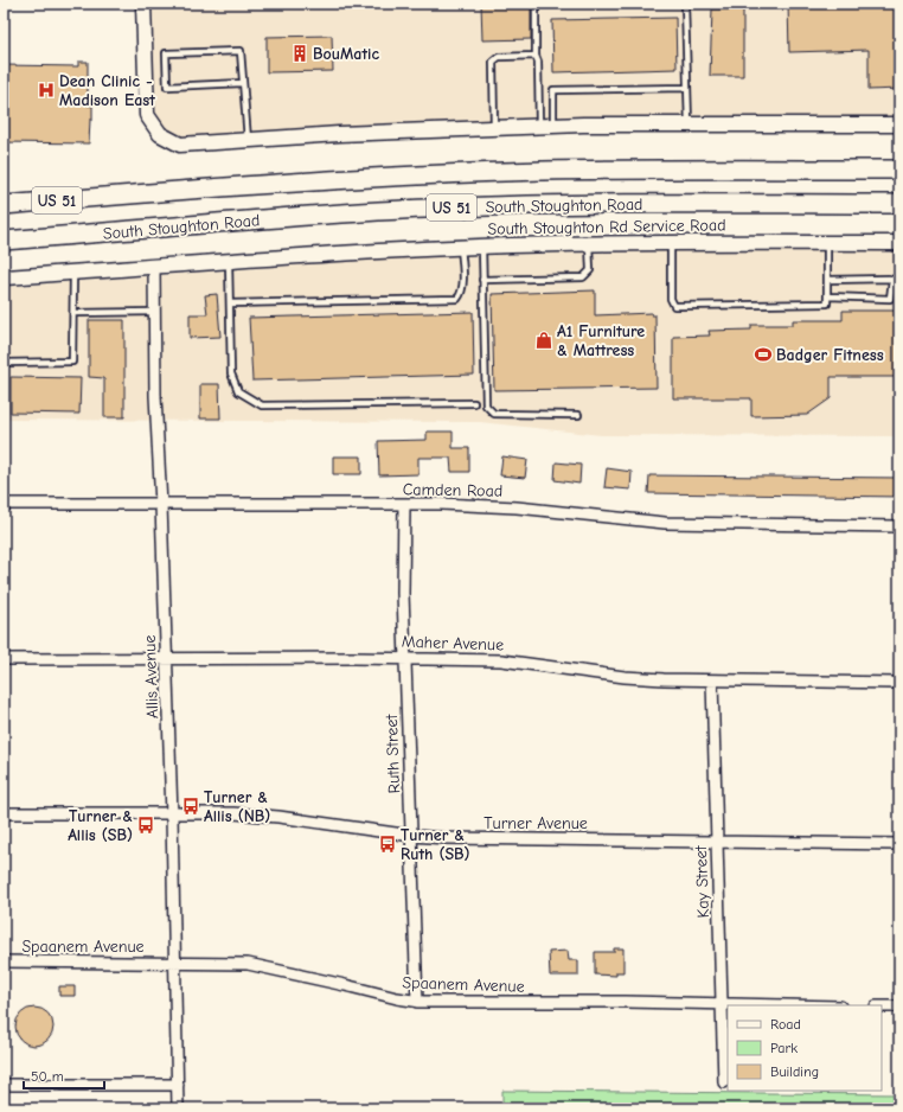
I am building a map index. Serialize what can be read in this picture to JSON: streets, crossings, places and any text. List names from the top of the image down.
{
  "streets": {
    "main road": ["US 51", "South Stoughton Road"],
    "street": [
      "South Stoughton Rd Service Road",
      "Camden Road",
      "Maher Avenue",
      "Allis Avenue",
      "Ruth Street",
      "Turner Avenue",
      "Kay Street",
      "Spaanem Avenue"
    ]
  },
  "crossings": [
    ["South Stoughton Rd Service Road", "Allis Avenue"],
    ["Camden Road", "Allis Avenue"],
    ["Camden Road", "Ruth Street"],
    ["Maher Avenue", "Allis Avenue"],
    ["Maher Avenue", "Ruth Street"],
    ["Maher Avenue", "Kay Street"],
    ["Allis Avenue", "Turner Avenue"],
    ["Allis Avenue", "Spaanem Avenue"],
    ["Ruth Street", "Turner Avenue"],
    ["Ruth Street", "Spaanem Avenue"],
    ["Turner Avenue", "Kay Street"],
    ["Kay Street", "Spaanem Avenue"]
  ],
  "places": {
    "building": ["BouMatic"],
    "hospital": ["Dean Clinic - Madison East"],
    "shop": ["A1 Furniture & Mattress"],
    "sports": ["Badger Fitness"],
    "bus stop": ["Turner & Allis (NB)", "Turner & Allis (SB)", "Turner & Ruth (SB)"]
  },
  "legend": ["Road", "Park", "Building"],
  "scale_bar": "50 m"
}
